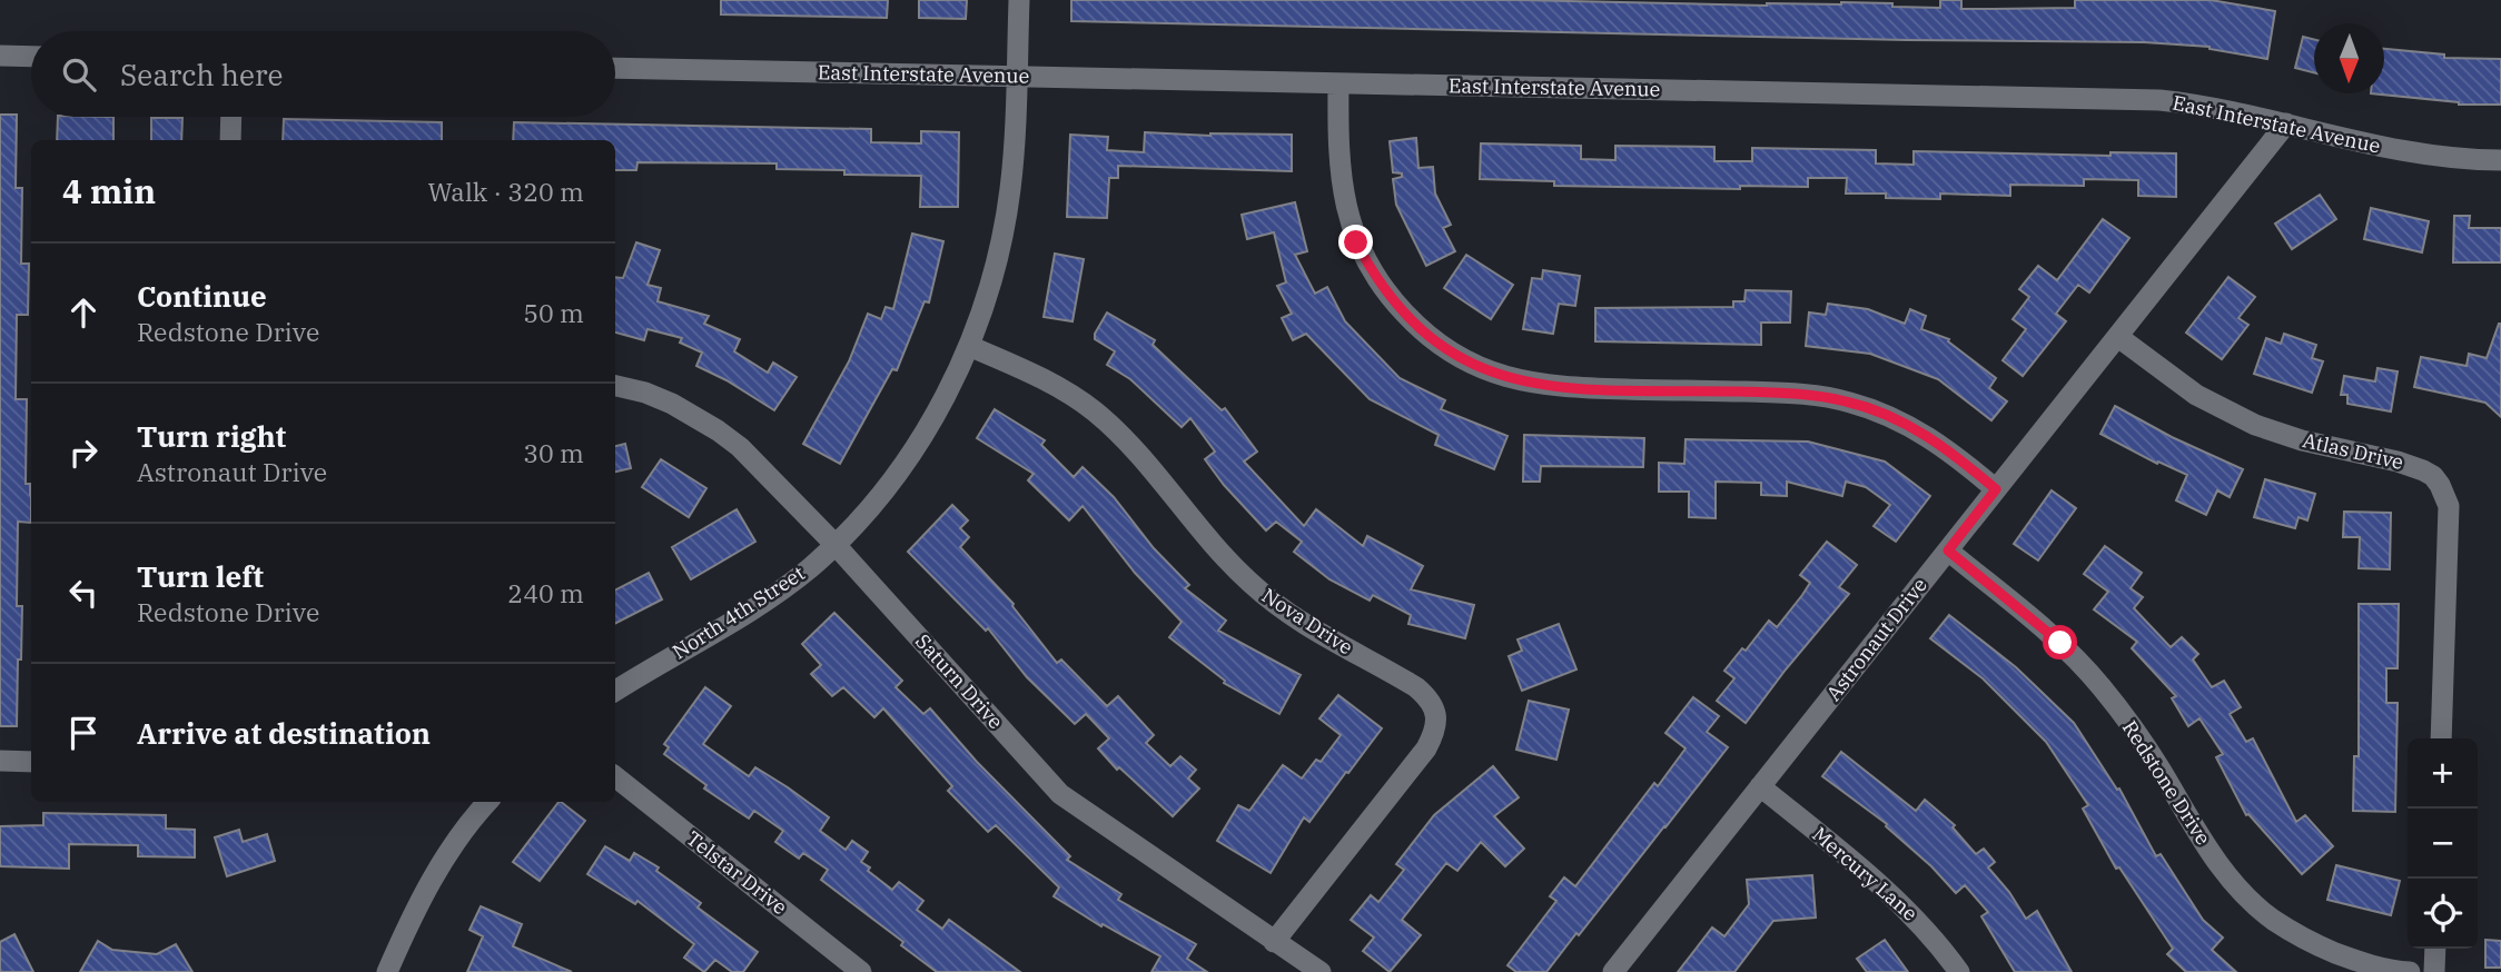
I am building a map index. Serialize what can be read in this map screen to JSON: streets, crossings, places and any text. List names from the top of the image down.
{
  "streets": {
    "street": [
      "East Interstate Avenue",
      "Atlas Drive",
      "North 4th Street",
      "Nova Drive",
      "Astronaut Drive",
      "Saturn Drive",
      "Redstone Drive",
      "Telstar Drive",
      "Mercury Lane"
    ]
  },
  "crossings": [
    ["East Interstate Avenue", "North 4th Street"],
    ["East Interstate Avenue", "Astronaut Drive"],
    ["Atlas Drive", "Astronaut Drive"],
    ["North 4th Street", "Nova Drive"],
    ["North 4th Street", "Saturn Drive"],
    ["Nova Drive", "Saturn Drive"],
    ["Astronaut Drive", "Redstone Drive"],
    ["Astronaut Drive", "Mercury Lane"]
  ],
  "north": "bottom",
  "page": {
    "search": "Search here",
    "heading": ["4 min", "Walk · 320 m"],
    "list": [
      ["Continue", "Redstone Drive", "50 m"],
      ["Turn right", "Astronaut Drive", "30 m"],
      ["Turn left", "Redstone Drive", "240 m"],
      "Arrive at destination"
    ],
    "map_buttons": ["+", "−"]
  }
}
